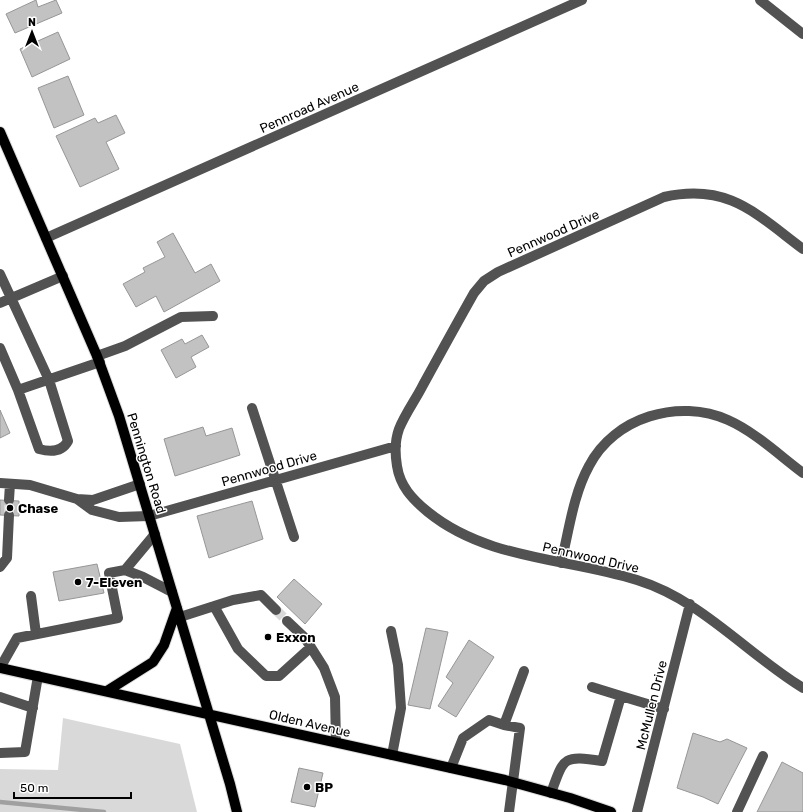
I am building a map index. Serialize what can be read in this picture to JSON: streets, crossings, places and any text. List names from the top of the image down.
{
  "streets": {
    "main road": ["Pennington Road", "Olden Avenue"],
    "street": ["Pennroad Avenue", "Pennwood Drive", "McMullen Drive"]
  },
  "crossings": [
    ["Pennroad Avenue", "Pennington Road"],
    ["Pennwood Drive", "Pennington Road"],
    ["Pennwood Drive", "McMullen Drive"],
    ["Pennington Road", "Olden Avenue"]
  ],
  "places": [
    "Chase",
    "7-Eleven",
    "Exxon",
    "BP"
  ],
  "scale_bar": "50 m",
  "north": "top"
}
